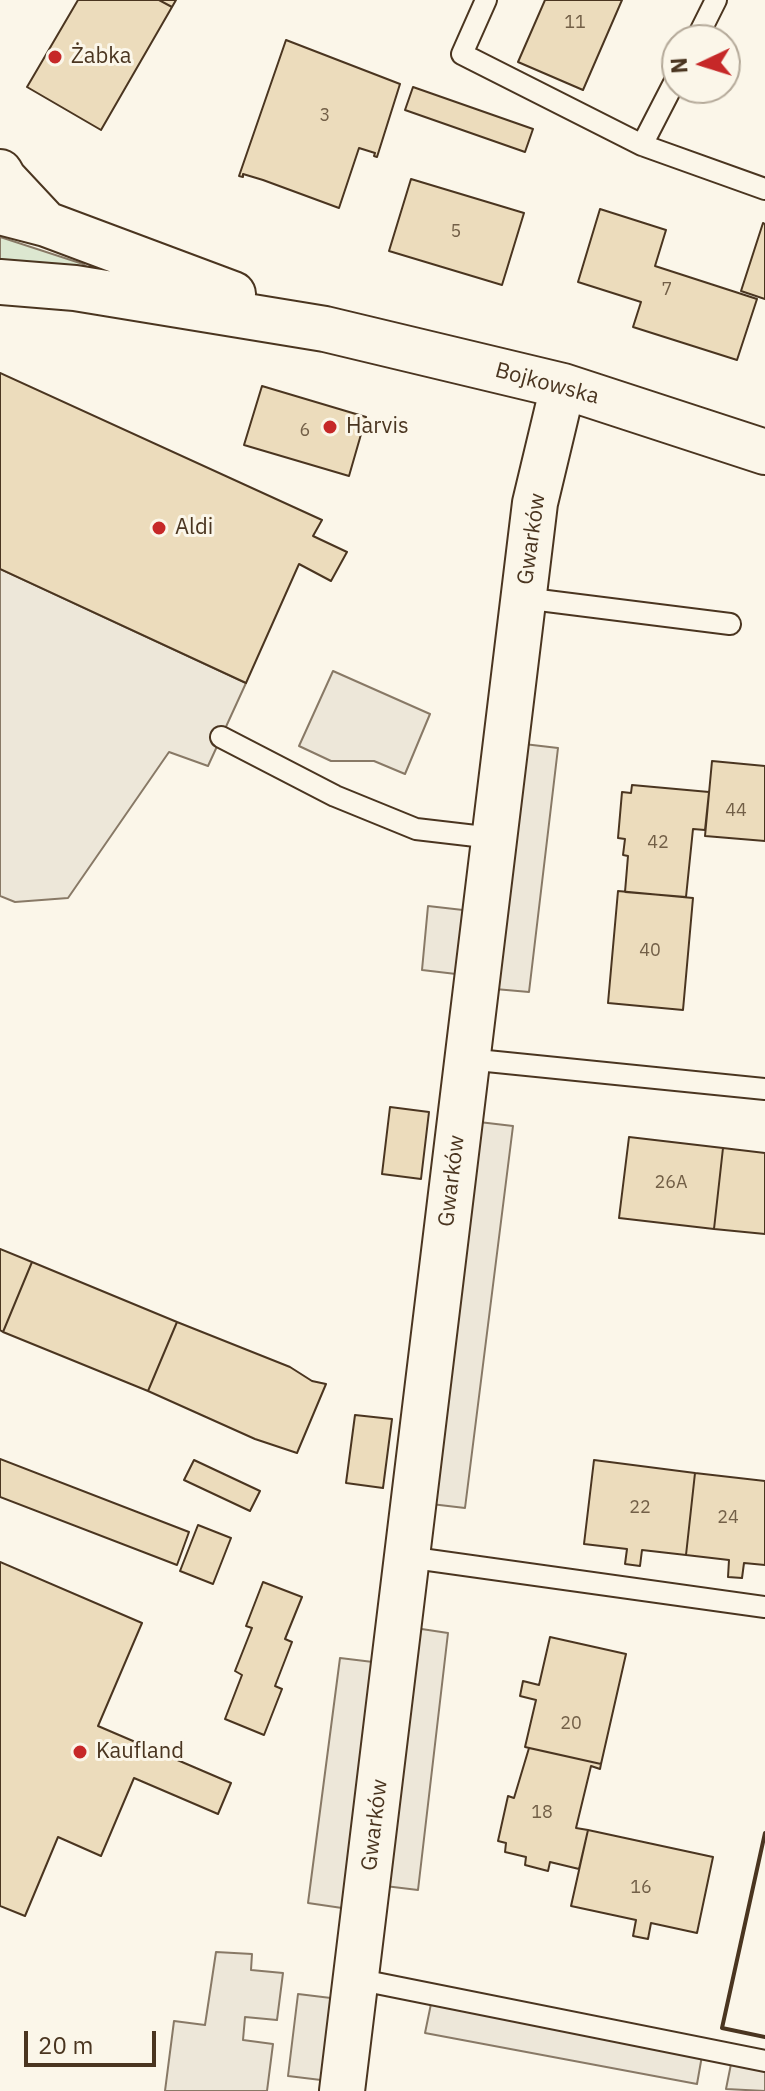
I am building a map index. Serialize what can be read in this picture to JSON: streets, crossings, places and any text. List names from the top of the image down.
{
  "streets": {
    "street": ["Bojkowska", "Gwarków"]
  },
  "crossings": [
    ["Bojkowska", "Gwarków"]
  ],
  "places": [
    "Żabka",
    "Harvis",
    "Aldi",
    "Kaufland"
  ],
  "house_numbers": [
    "11",
    "3",
    "5",
    "7",
    "6",
    "44",
    "42",
    "40",
    "26A",
    "22",
    "24",
    "20",
    "18",
    "16"
  ],
  "scale_bar": "20 m",
  "north": "left"
}
